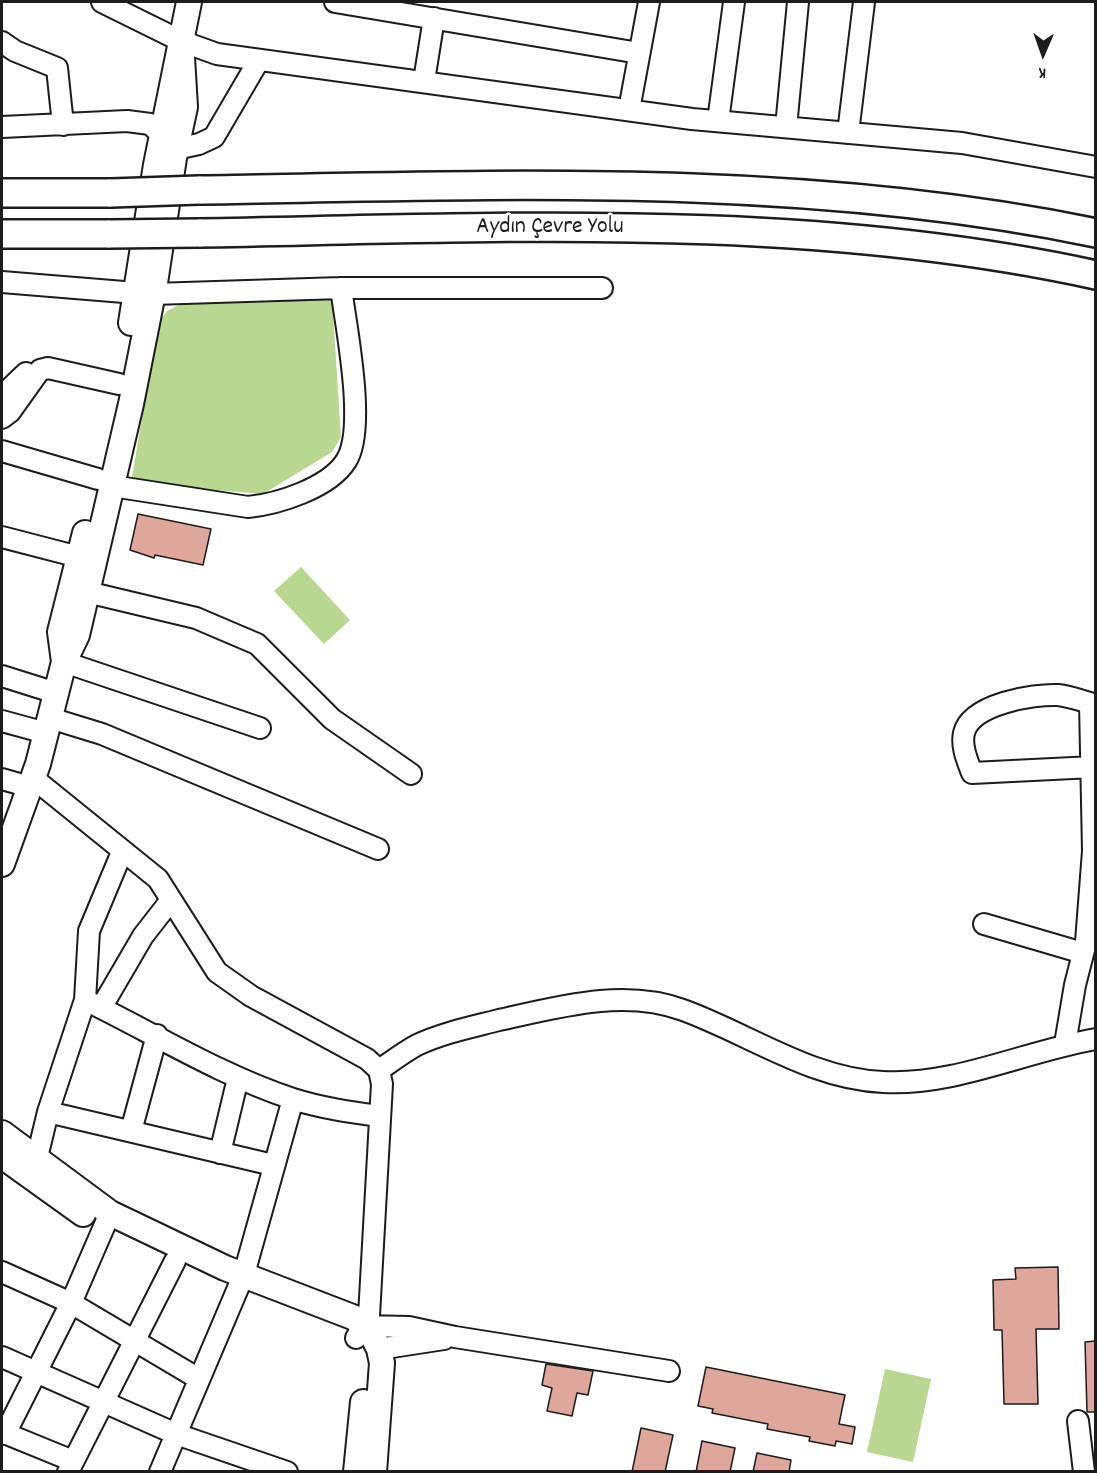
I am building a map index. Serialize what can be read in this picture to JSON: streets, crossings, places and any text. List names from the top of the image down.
{
  "streets": {
    "highway": ["Aydın Çevre Yolu"]
  },
  "north": "bottom"
}
